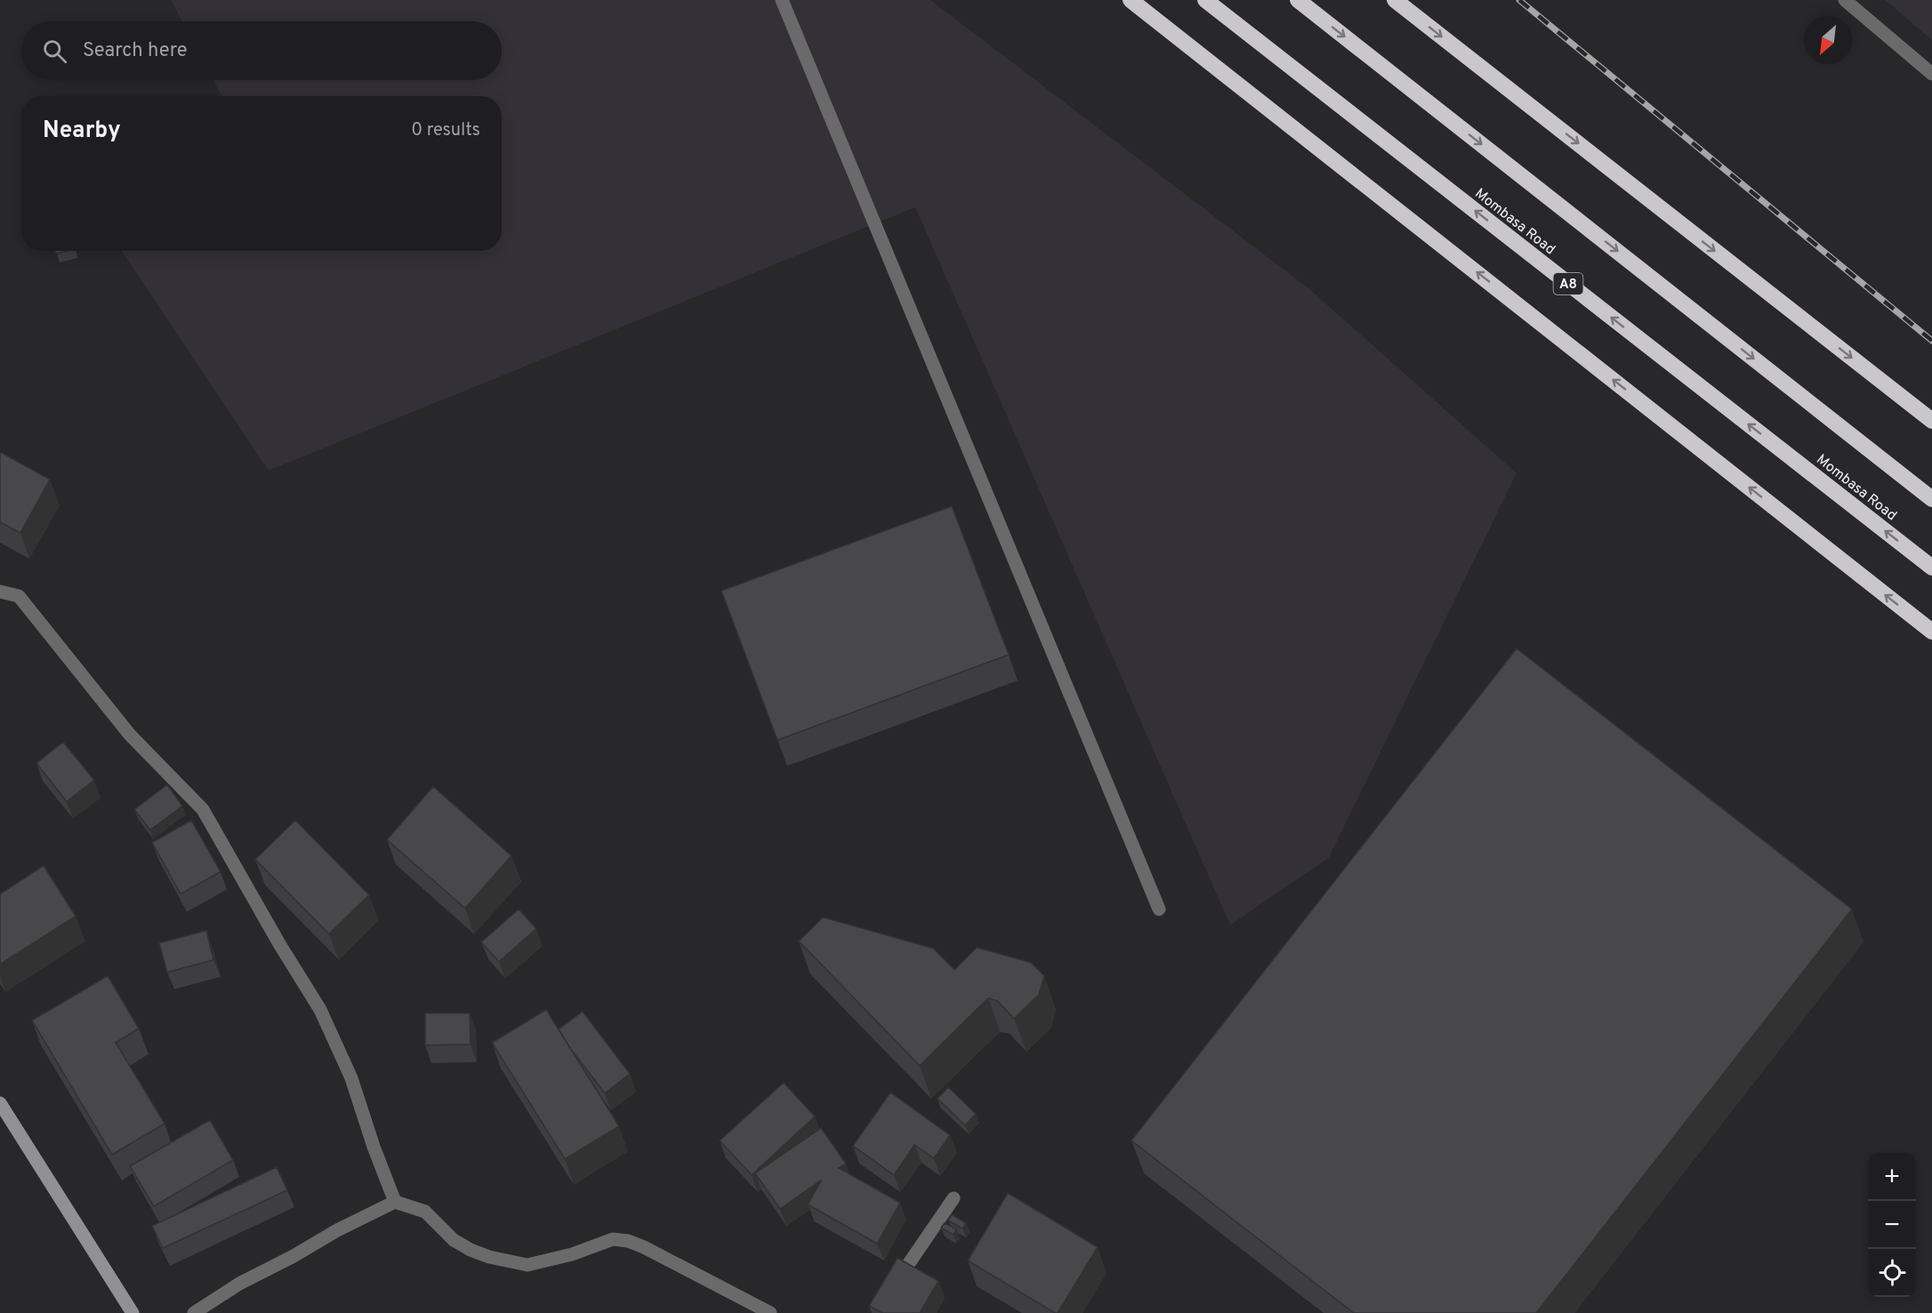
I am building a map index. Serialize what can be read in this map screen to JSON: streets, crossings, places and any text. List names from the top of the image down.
{
  "streets": {
    "highway": ["Mombasa Road", "A8"]
  },
  "north": "bottom left",
  "page": {
    "search": "Search here",
    "heading": ["Nearby", "0 results"],
    "map_buttons": ["+", "−"]
  }
}
